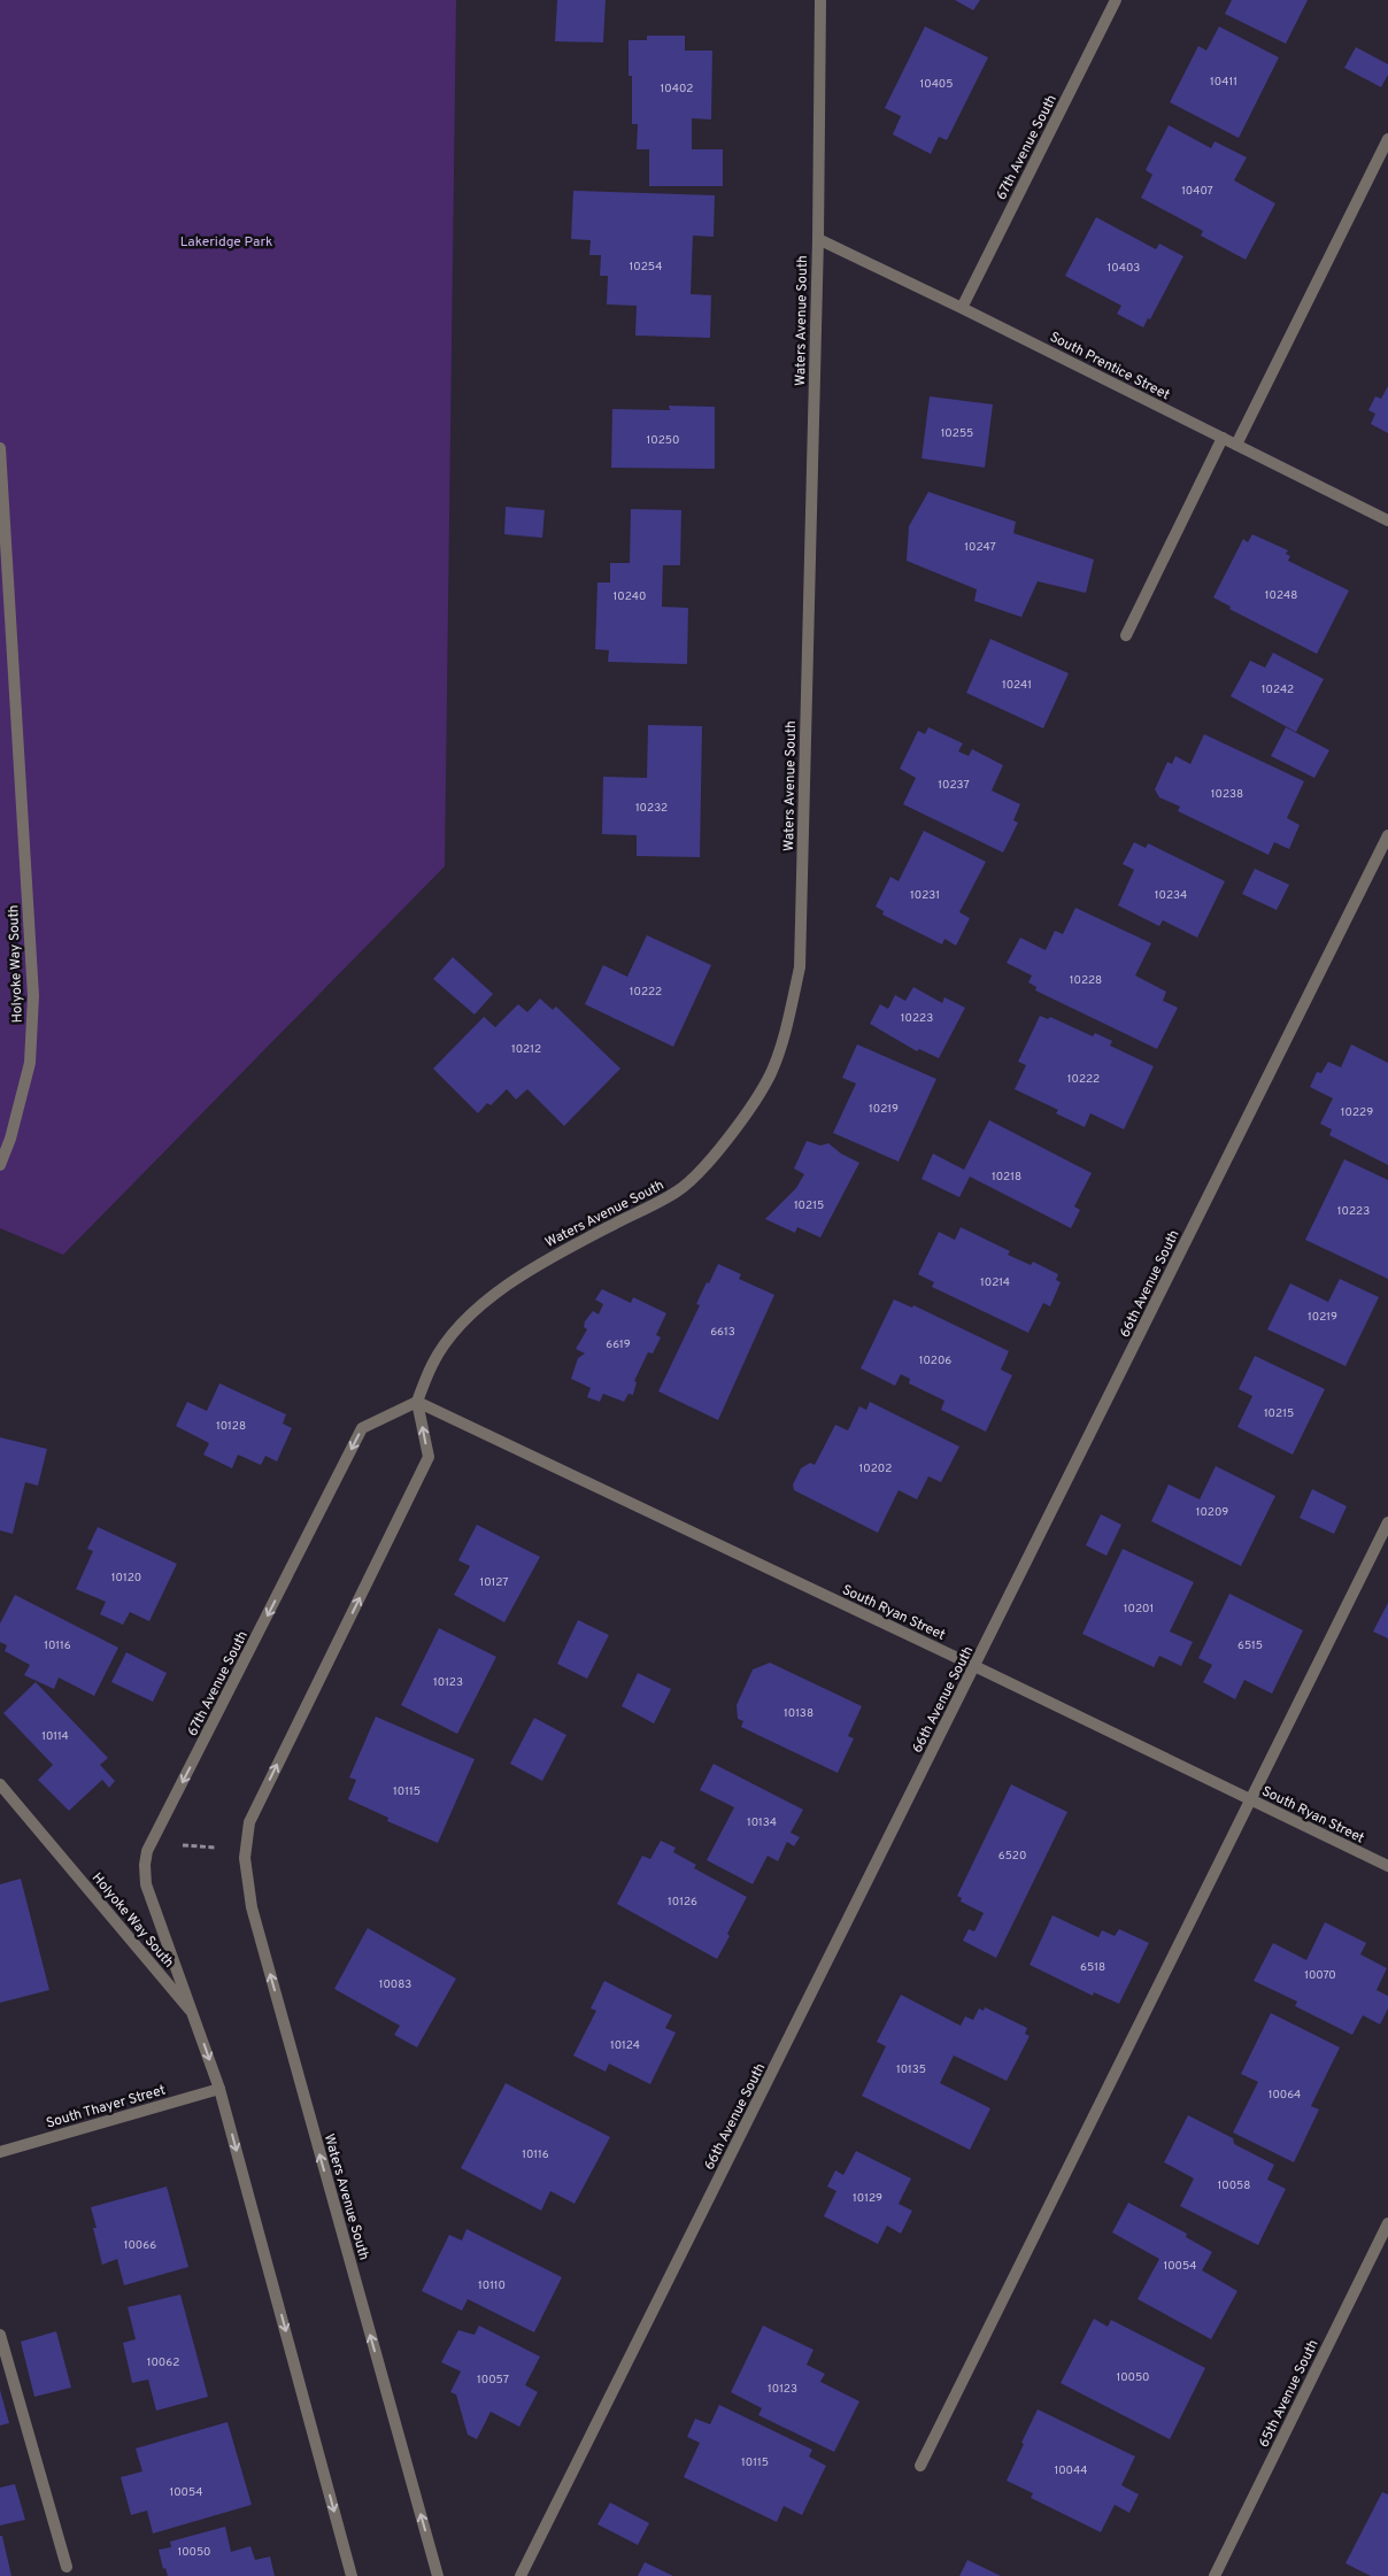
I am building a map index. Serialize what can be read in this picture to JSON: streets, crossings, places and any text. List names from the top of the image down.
{
  "streets": {
    "street": [
      "67th Avenue South",
      "Waters Avenue South",
      "South Prentice Street",
      "Holyoke Way South",
      "66th Avenue South",
      "South Ryan Street",
      "South Thayer Street",
      "65th Avenue South"
    ]
  },
  "crossings": [
    ["67th Avenue South", "Waters Avenue South"],
    ["67th Avenue South", "South Prentice Street"],
    ["67th Avenue South", "Holyoke Way South"],
    ["67th Avenue South", "South Ryan Street"],
    ["Waters Avenue South", "South Prentice Street"],
    ["Waters Avenue South", "South Ryan Street"],
    ["Holyoke Way South", "South Thayer Street"],
    ["66th Avenue South", "South Ryan Street"]
  ],
  "one_way": ["67th Avenue South"],
  "parks": ["Lakeridge Park"],
  "house_numbers": [
    "10411",
    "10405",
    "10402",
    "10407",
    "10254",
    "10403",
    "10255",
    "10250",
    "10247",
    "10248",
    "10240",
    "10241",
    "10242",
    "10237",
    "10238",
    "10232",
    "10231",
    "10234",
    "10228",
    "10222",
    "10223",
    "10212",
    "10222",
    "10219",
    "10229",
    "10218",
    "10215",
    "10223",
    "10214",
    "10219",
    "6613",
    "6619",
    "10206",
    "10215",
    "10128",
    "10202",
    "10209",
    "10120",
    "10127",
    "10201",
    "10116",
    "6515",
    "10123",
    "10138",
    "10114",
    "10115",
    "10134",
    "6520",
    "10126",
    "6518",
    "10070",
    "10083",
    "10124",
    "10135",
    "10064",
    "10116",
    "10058",
    "10129",
    "10066",
    "10054",
    "10110",
    "10062",
    "10050",
    "10057",
    "10123",
    "10115",
    "10044",
    "10054",
    "10050"
  ]
}
